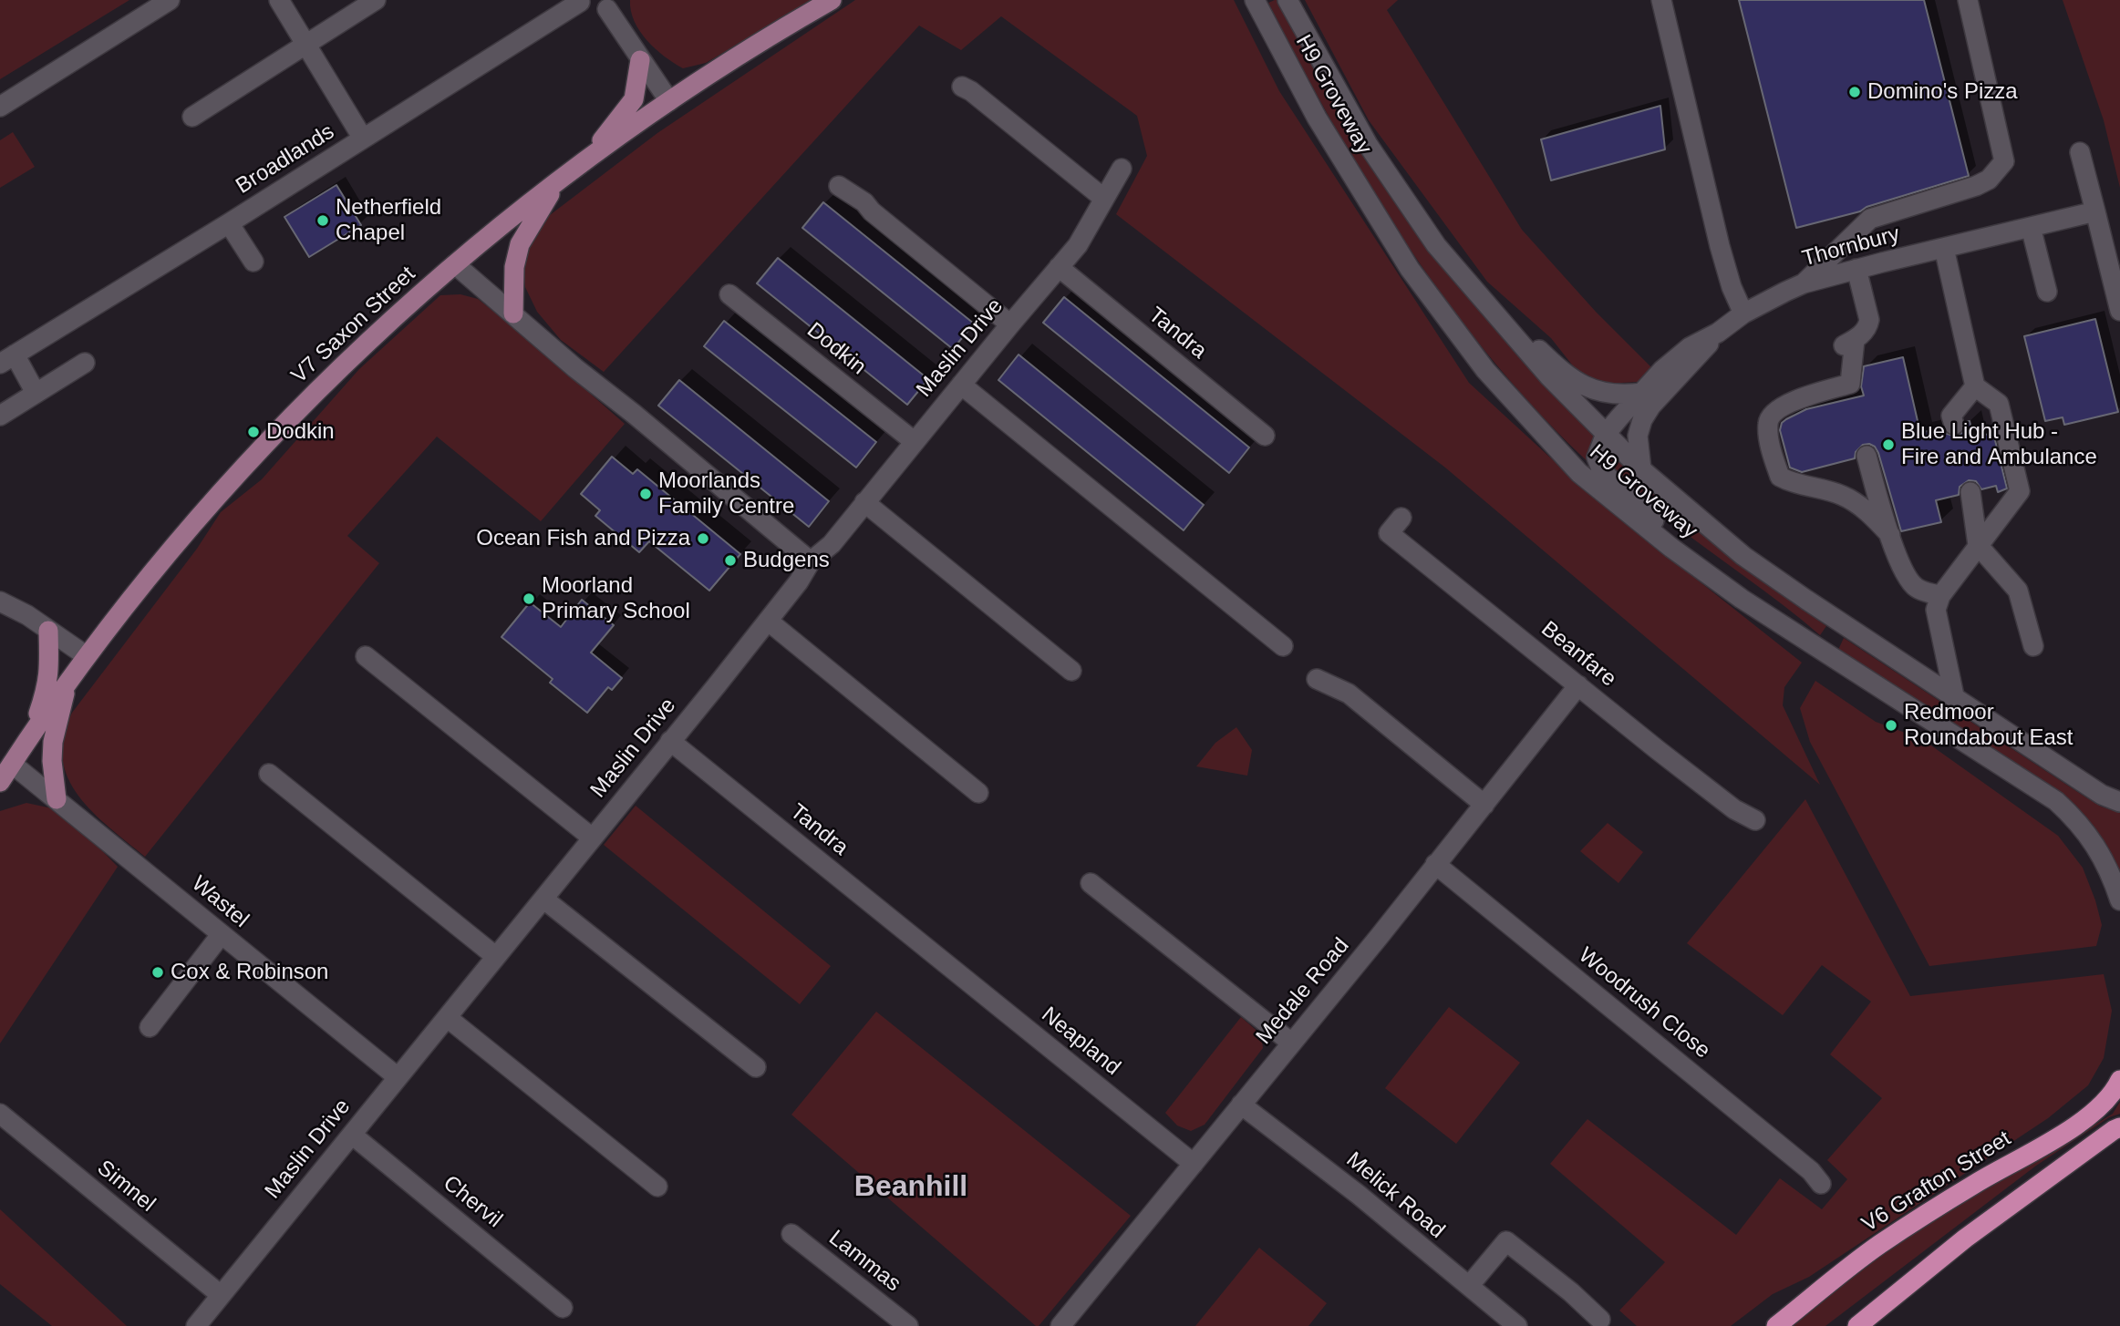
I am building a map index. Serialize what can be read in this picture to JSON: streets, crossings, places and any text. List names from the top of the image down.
{
  "streets": {
    "highway": ["V6 Grafton Street"],
    "main road": ["V7 Saxon Street"],
    "street": [
      "H9 Groveway",
      "Broadlands",
      "Thornbury",
      "Tandra",
      "Maslin Drive",
      "Dodkin",
      "Beanfare",
      "Wastel",
      "Medale Road",
      "Woodrush Close",
      "Neapland",
      "Simnel",
      "Melick Road",
      "Chervil",
      "Lammas"
    ]
  },
  "crossings": [
    ["H9 Groveway", "Thornbury"],
    ["V7 Saxon Street", "Wastel"],
    ["Tandra", "Maslin Drive"],
    ["Tandra", "Neapland"],
    ["Maslin Drive", "Dodkin"],
    ["Maslin Drive", "Wastel"],
    ["Maslin Drive", "Simnel"],
    ["Maslin Drive", "Chervil"],
    ["Beanfare", "Medale Road"],
    ["Medale Road", "Woodrush Close"],
    ["Medale Road", "Neapland"],
    ["Medale Road", "Melick Road"]
  ],
  "districts": ["Beanhill"],
  "places": [
    "Domino's Pizza",
    "Netherfield Chapel",
    "Dodkin",
    "Blue Light Hub - Fire and Ambulance",
    "Moorlands Family Centre",
    "Ocean Fish and Pizza",
    "Budgens",
    "Moorland Primary School",
    "Redmoor Roundabout East",
    "Cox & Robinson"
  ]
}
